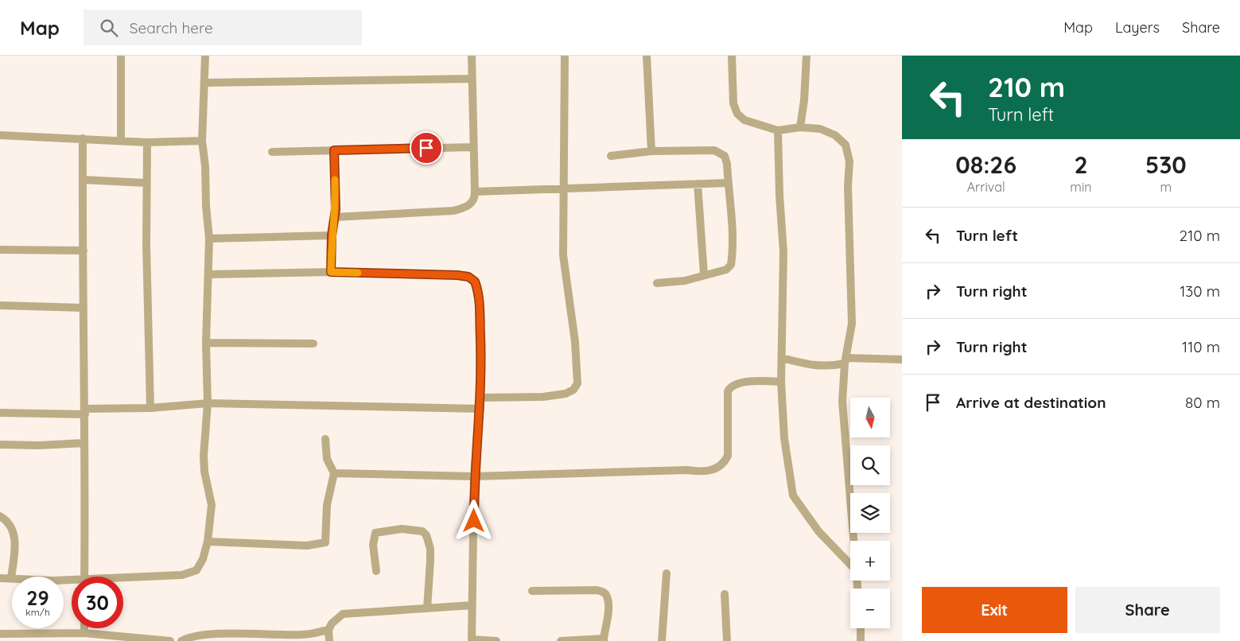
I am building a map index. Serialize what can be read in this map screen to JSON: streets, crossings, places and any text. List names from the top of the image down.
{
  "north": "bottom",
  "page": {
    "header": "Map",
    "search": "Search here",
    "nav": ["Map", "Layers", "Share"],
    "turn": ["210 m", "Turn left"],
    "eta": [
      "08:26",
      "Arrival",
      "2",
      "min",
      "530",
      "m"
    ],
    "list": [
      {
        "name": "Turn left",
        "value": "210 m"
      },
      {
        "name": "Turn right",
        "value": "130 m"
      },
      {
        "name": "Turn right",
        "value": "110 m"
      },
      {
        "name": "Arrive at destination",
        "value": "80 m"
      }
    ],
    "map_buttons": ["+", "−"],
    "speed": "29 km/h",
    "limit": "30",
    "buttons": ["Exit", "Share"]
  }
}
